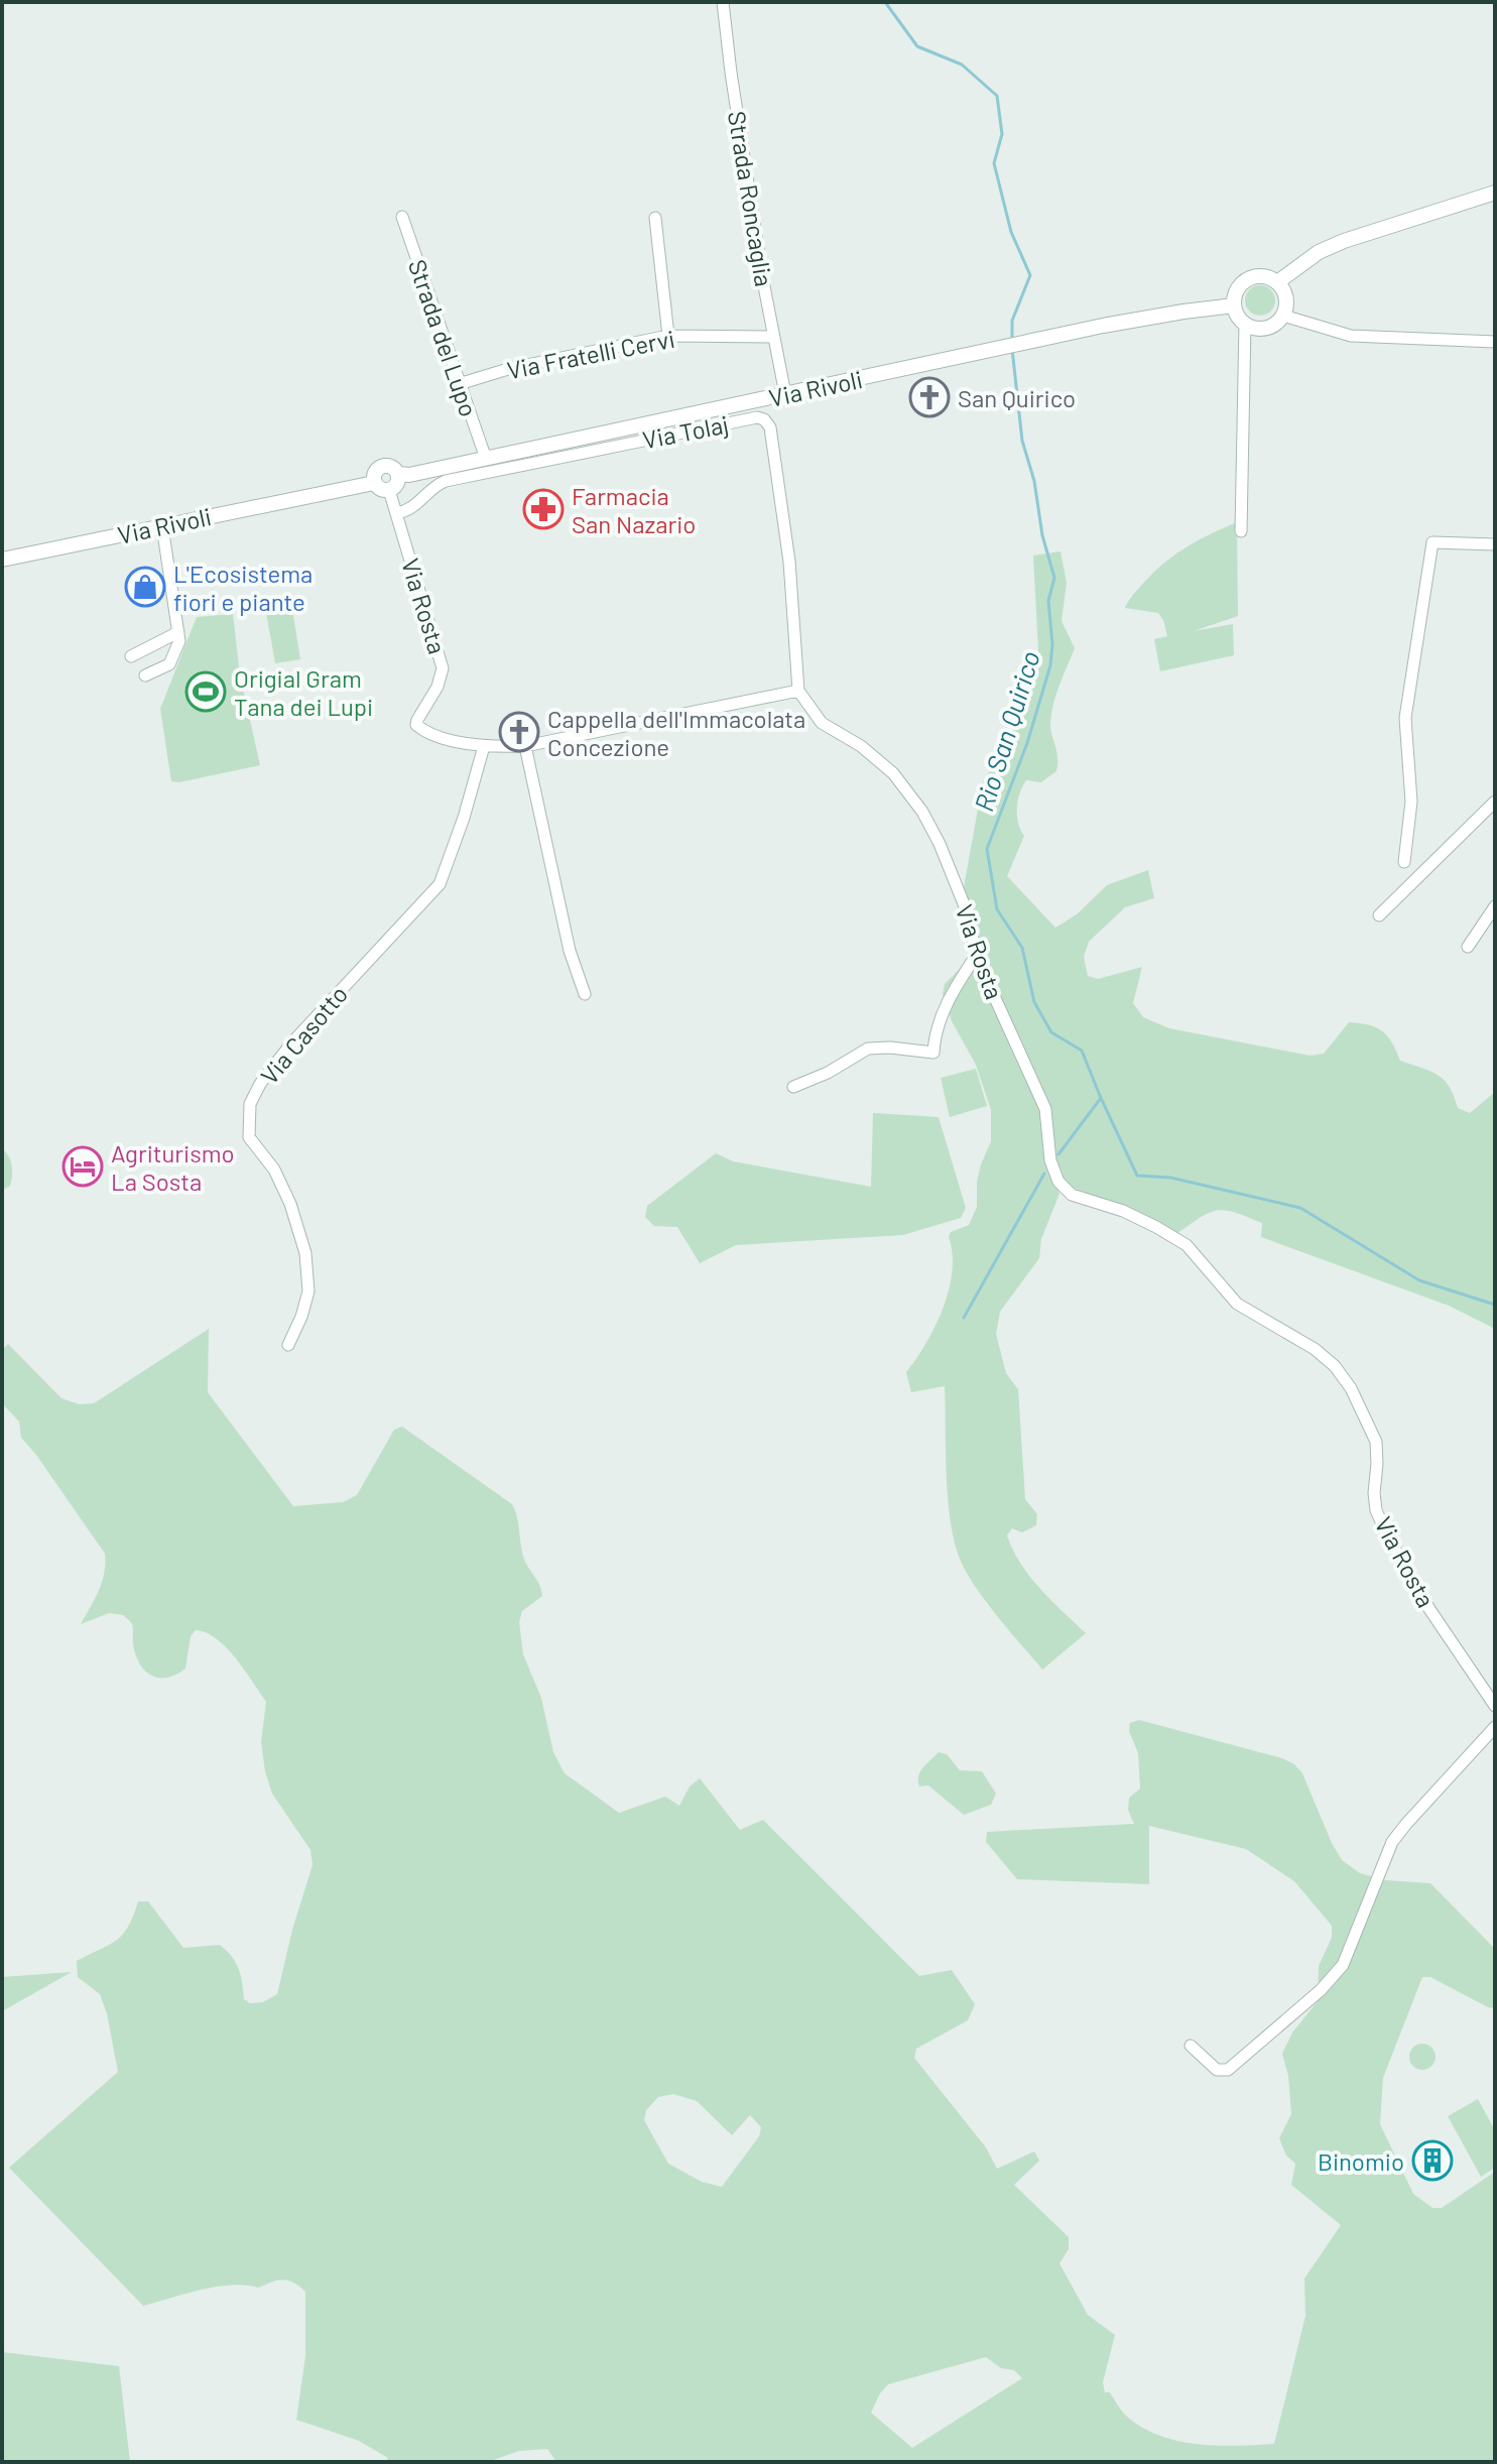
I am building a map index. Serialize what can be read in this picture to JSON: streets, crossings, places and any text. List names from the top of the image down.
{
  "streets": {
    "street": [
      "Strada Roncaglia",
      "Strada del Lupo",
      "Via Fratelli Cervi",
      "Via Rivoli",
      "Via Tolaj",
      "Via Rosta",
      "Via Casotto"
    ]
  },
  "crossings": [
    ["Strada Roncaglia", "Via Fratelli Cervi"],
    ["Strada Roncaglia", "Via Rivoli"],
    ["Strada del Lupo", "Via Fratelli Cervi"],
    ["Strada del Lupo", "Via Rivoli"],
    ["Via Rivoli", "Via Rosta"],
    ["Via Tolaj", "Via Rosta"],
    ["Via Rosta", "Via Casotto"]
  ],
  "water": ["Rio San Quirico"],
  "places": {
    "church": ["San Quirico", "Cappella dell'Immacolata Concezione"],
    "pharmacy": ["Farmacia San Nazario"],
    "shop": ["L'Ecosistema fiori e piante"],
    "sports": ["Origial Gram Tana dei Lupi"],
    "hotel": ["Agriturismo La Sosta"],
    "building": ["Binomio"]
  }
}
